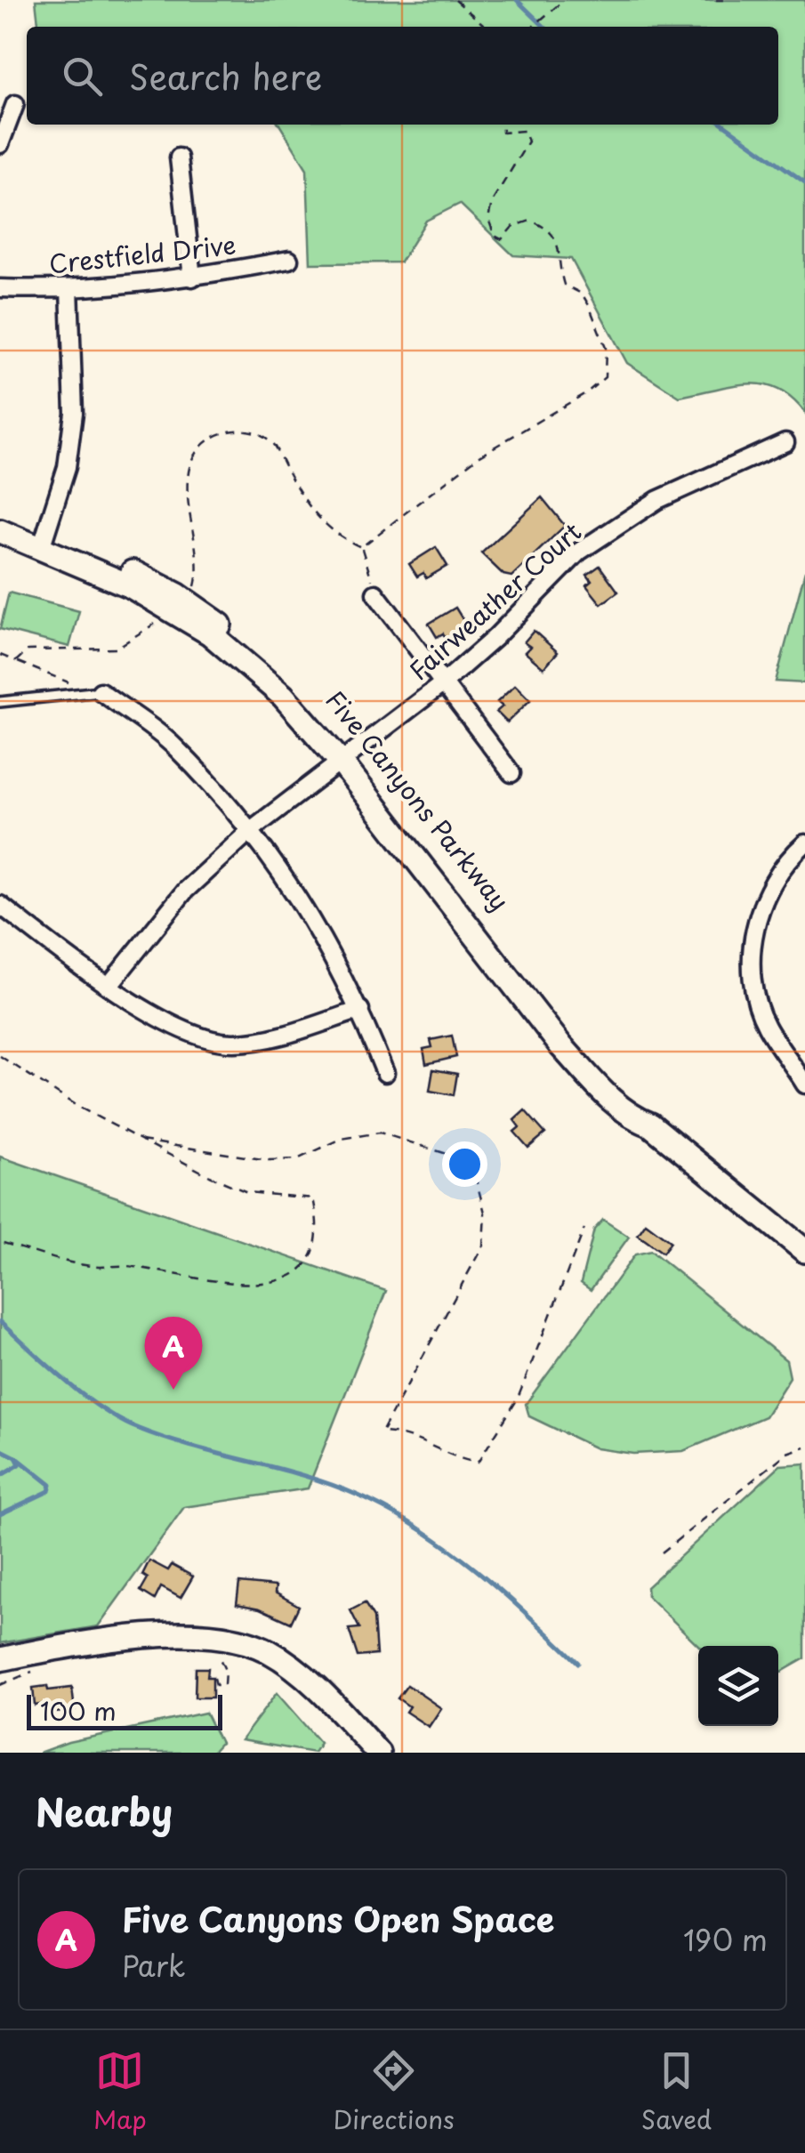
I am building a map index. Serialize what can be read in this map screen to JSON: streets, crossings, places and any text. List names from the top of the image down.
{
  "streets": {
    "main road": ["Five Canyons Parkway"],
    "street": ["Crestfield Drive", "Fairweather Court"]
  },
  "crossings": [
    ["Fairweather Court", "Five Canyons Parkway"]
  ],
  "scale_bar": "100 m",
  "page": {
    "search": "Search here",
    "pins": "A",
    "scale": "100 m",
    "heading": "Nearby",
    "list": [
      {
        "mark": "A",
        "name": "Five Canyons Open Space",
        "note": "Park",
        "value": "190 m"
      }
    ],
    "nav": ["Map", "Directions", "Saved"]
  }
}
